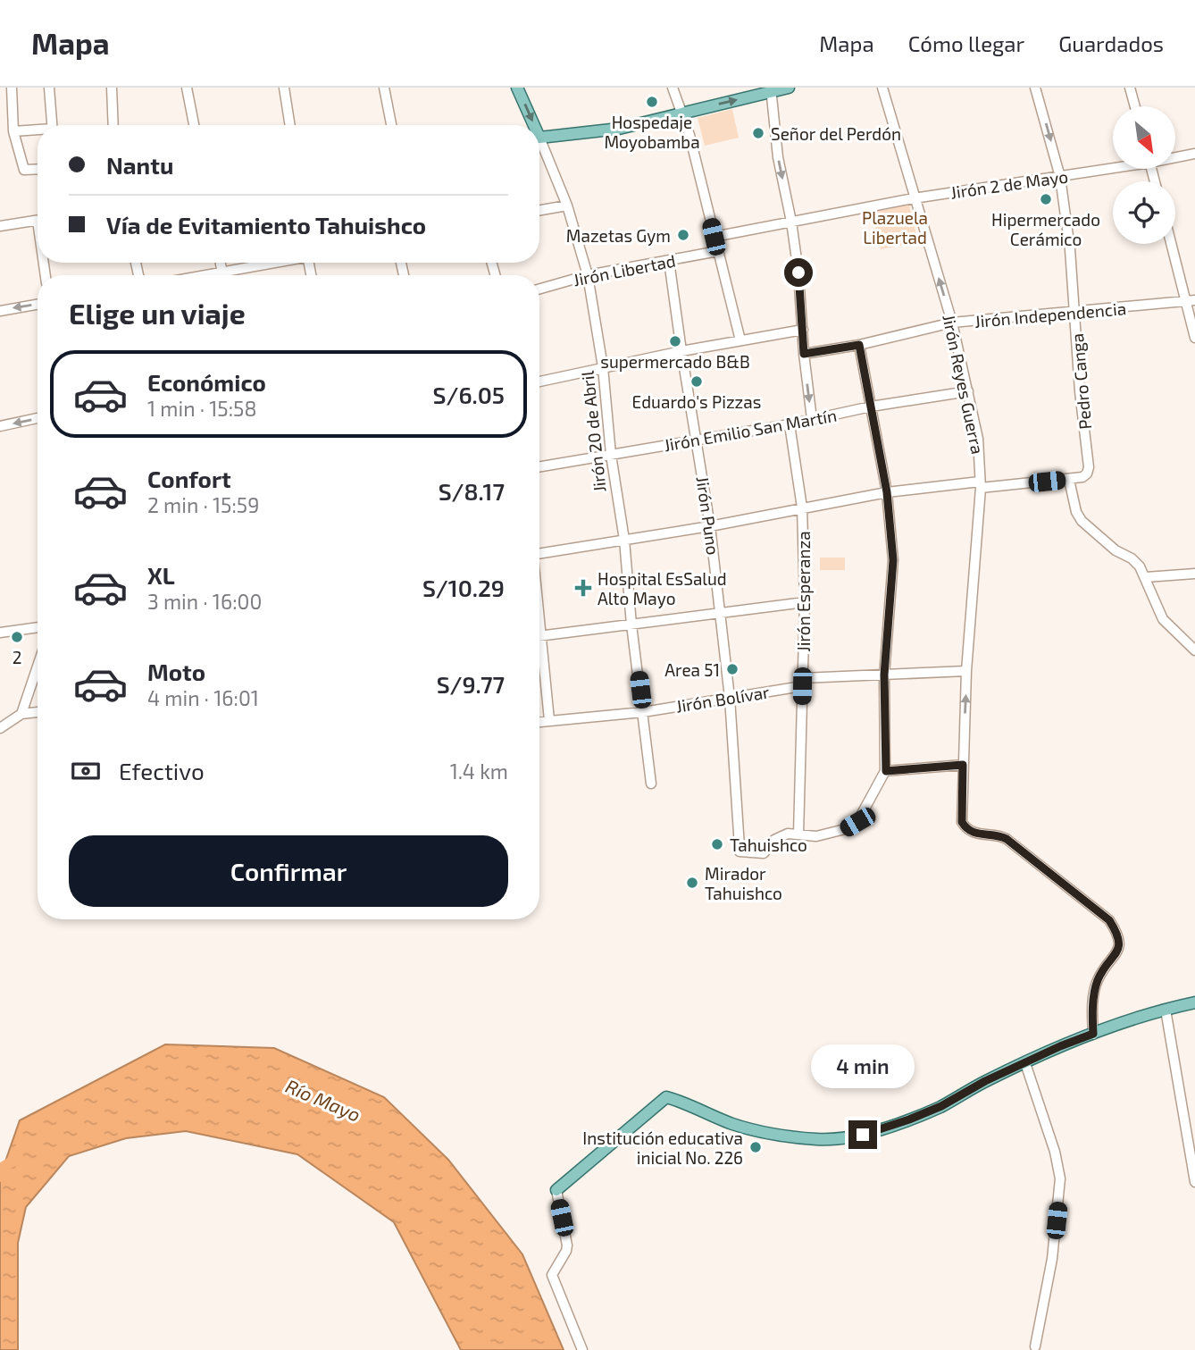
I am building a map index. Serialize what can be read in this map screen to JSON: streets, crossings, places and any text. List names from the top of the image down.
{
  "streets": {
    "main road": ["Jirón 20 de Abril"],
    "street": [
      "Jirón 2 de Mayo",
      "Jirón Libertad",
      "Jirón Independencia",
      "Pedro Canga",
      "Jirón Reyes Guerra",
      "Jirón Emilio San Martín",
      "Jirón Puno",
      "Jirón Esperanza",
      "Jirón Bolívar"
    ]
  },
  "crossings": [
    ["Jirón 2 de Mayo", "Pedro Canga"],
    ["Jirón 2 de Mayo", "Jirón Reyes Guerra"],
    ["Jirón Libertad", "Jirón 20 de Abril"],
    ["Jirón Libertad", "Jirón Puno"],
    ["Jirón Independencia", "Pedro Canga"],
    ["Jirón Independencia", "Jirón Reyes Guerra"],
    ["Jirón Reyes Guerra", "Jirón Emilio San Martín"],
    ["Jirón Reyes Guerra", "Jirón Bolívar"],
    ["Jirón Emilio San Martín", "Jirón 20 de Abril"],
    ["Jirón Emilio San Martín", "Jirón Puno"],
    ["Jirón Emilio San Martín", "Jirón Esperanza"],
    ["Jirón 20 de Abril", "Jirón Bolívar"],
    ["Jirón Puno", "Jirón Esperanza"],
    ["Jirón Puno", "Jirón Bolívar"],
    ["Jirón Esperanza", "Jirón Bolívar"]
  ],
  "water": ["Río Mayo"],
  "parks": ["Plazuela Libertad"],
  "places": {
    "other": [
      "Hospedaje Moyobamba",
      "Señor del Perdón",
      "Hipermercado Cerámico",
      "Mazetas Gym",
      "supermercado B&B",
      "Eduardo's Pizzas",
      "2",
      "Area 51",
      "Tahuishco",
      "Mirador Tahuishco",
      "Institución educativa inicial No. 226"
    ],
    "health": ["Hospital EsSalud Alto Mayo"]
  },
  "north": "bottom right",
  "page": {
    "header": "Mapa",
    "nav": ["Mapa", "Cómo llegar", "Guardados"],
    "banner": ["Nantu", "Vía de Evitamiento Tahuishco"],
    "heading": "Elige un viaje",
    "list": [
      {
        "name": "Económico",
        "note": "1 min · 15:58",
        "value": "S/6.05"
      },
      {
        "name": "Confort",
        "note": "2 min · 15:59",
        "value": "S/8.17"
      },
      {
        "name": "XL",
        "note": "3 min · 16:00",
        "value": "S/10.29"
      },
      {
        "name": "Moto",
        "note": "4 min · 16:01",
        "value": "S/9.77"
      }
    ],
    "pay": ["Efectivo", "1.4 km"],
    "buttons": "Confirmar",
    "bubble": "4 min"
  }
}
